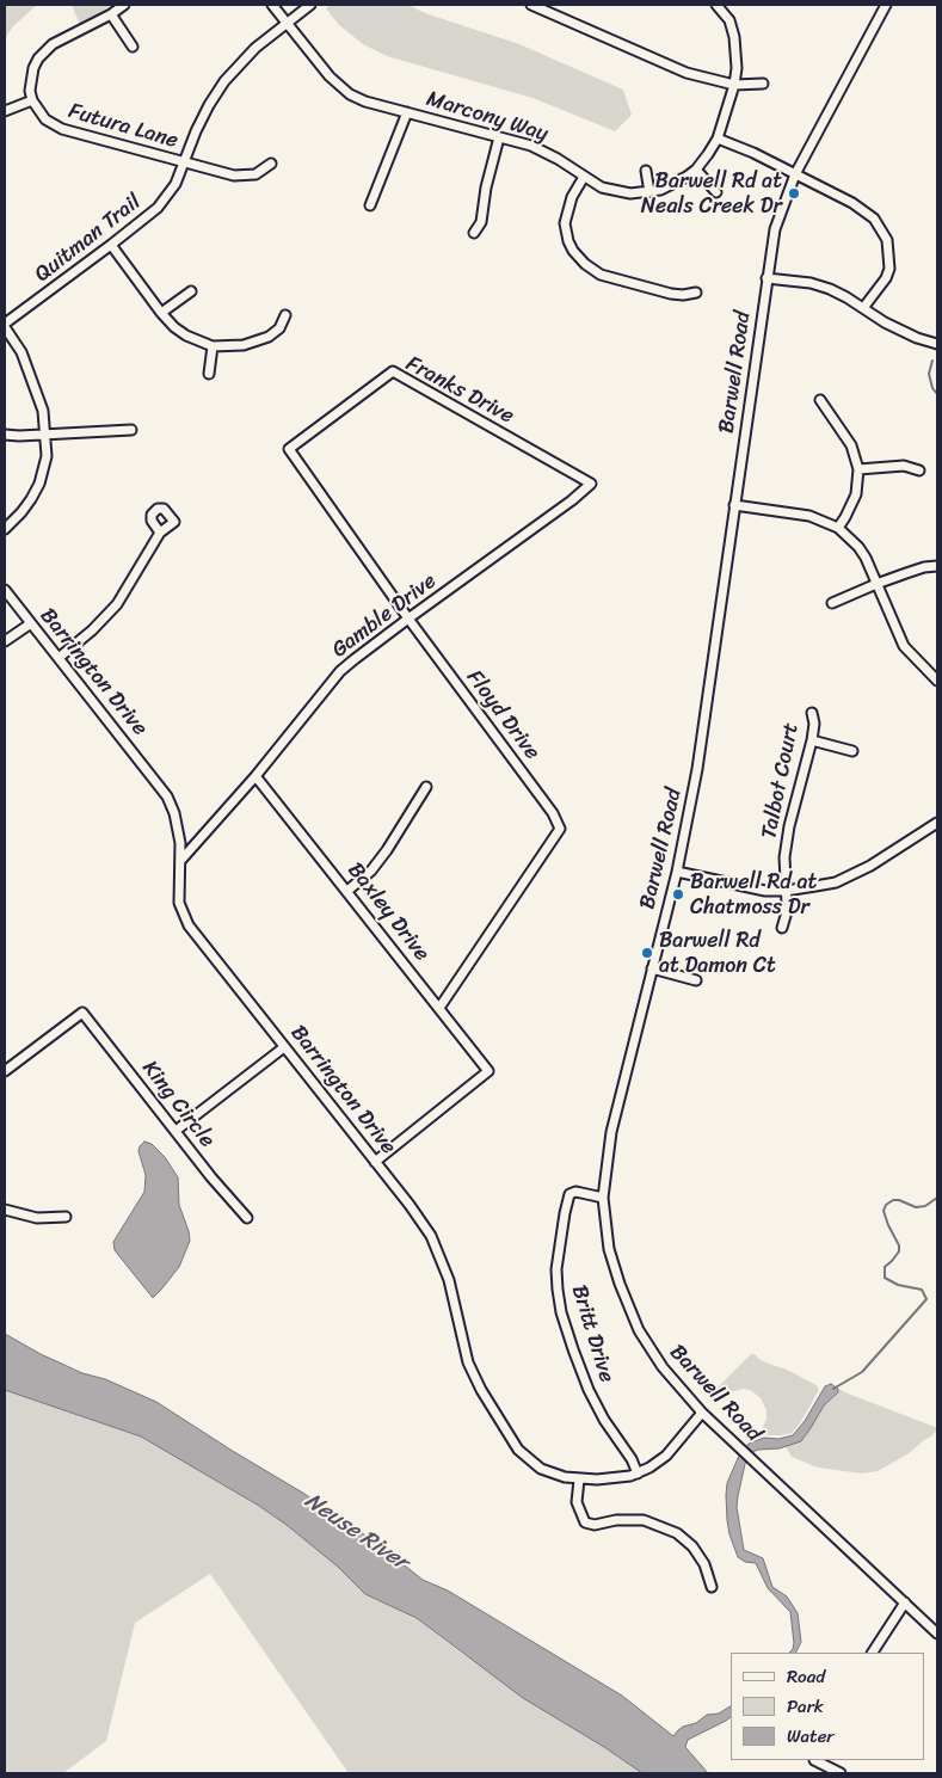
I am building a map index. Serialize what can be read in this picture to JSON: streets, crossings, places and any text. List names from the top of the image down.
{
  "streets": {
    "street": [
      "Marcony Way",
      "Futura Lane",
      "Quitman Trail",
      "Barwell Road",
      "Franks Drive",
      "Gamble Drive",
      "Barrington Drive",
      "Floyd Drive",
      "Talbot Court",
      "Baxley Drive",
      "King Circle",
      "Britt Drive"
    ]
  },
  "crossings": [
    ["Marcony Way", "Quitman Trail"],
    ["Futura Lane", "Quitman Trail"],
    ["Barwell Road", "Barrington Drive"],
    ["Barwell Road", "Britt Drive"],
    ["Franks Drive", "Gamble Drive"],
    ["Franks Drive", "Floyd Drive"],
    ["Gamble Drive", "Barrington Drive"],
    ["Gamble Drive", "Floyd Drive"],
    ["Gamble Drive", "Baxley Drive"],
    ["Barrington Drive", "Baxley Drive"],
    ["Barrington Drive", "Britt Drive"],
    ["Floyd Drive", "Baxley Drive"]
  ],
  "water": ["Neuse River"],
  "places": ["Barwell Rd at Neals Creek Dr", "Barwell Rd at Chatmoss Dr", "Barwell Rd at Damon Ct"],
  "legend": ["Road", "Park", "Water"]
}
